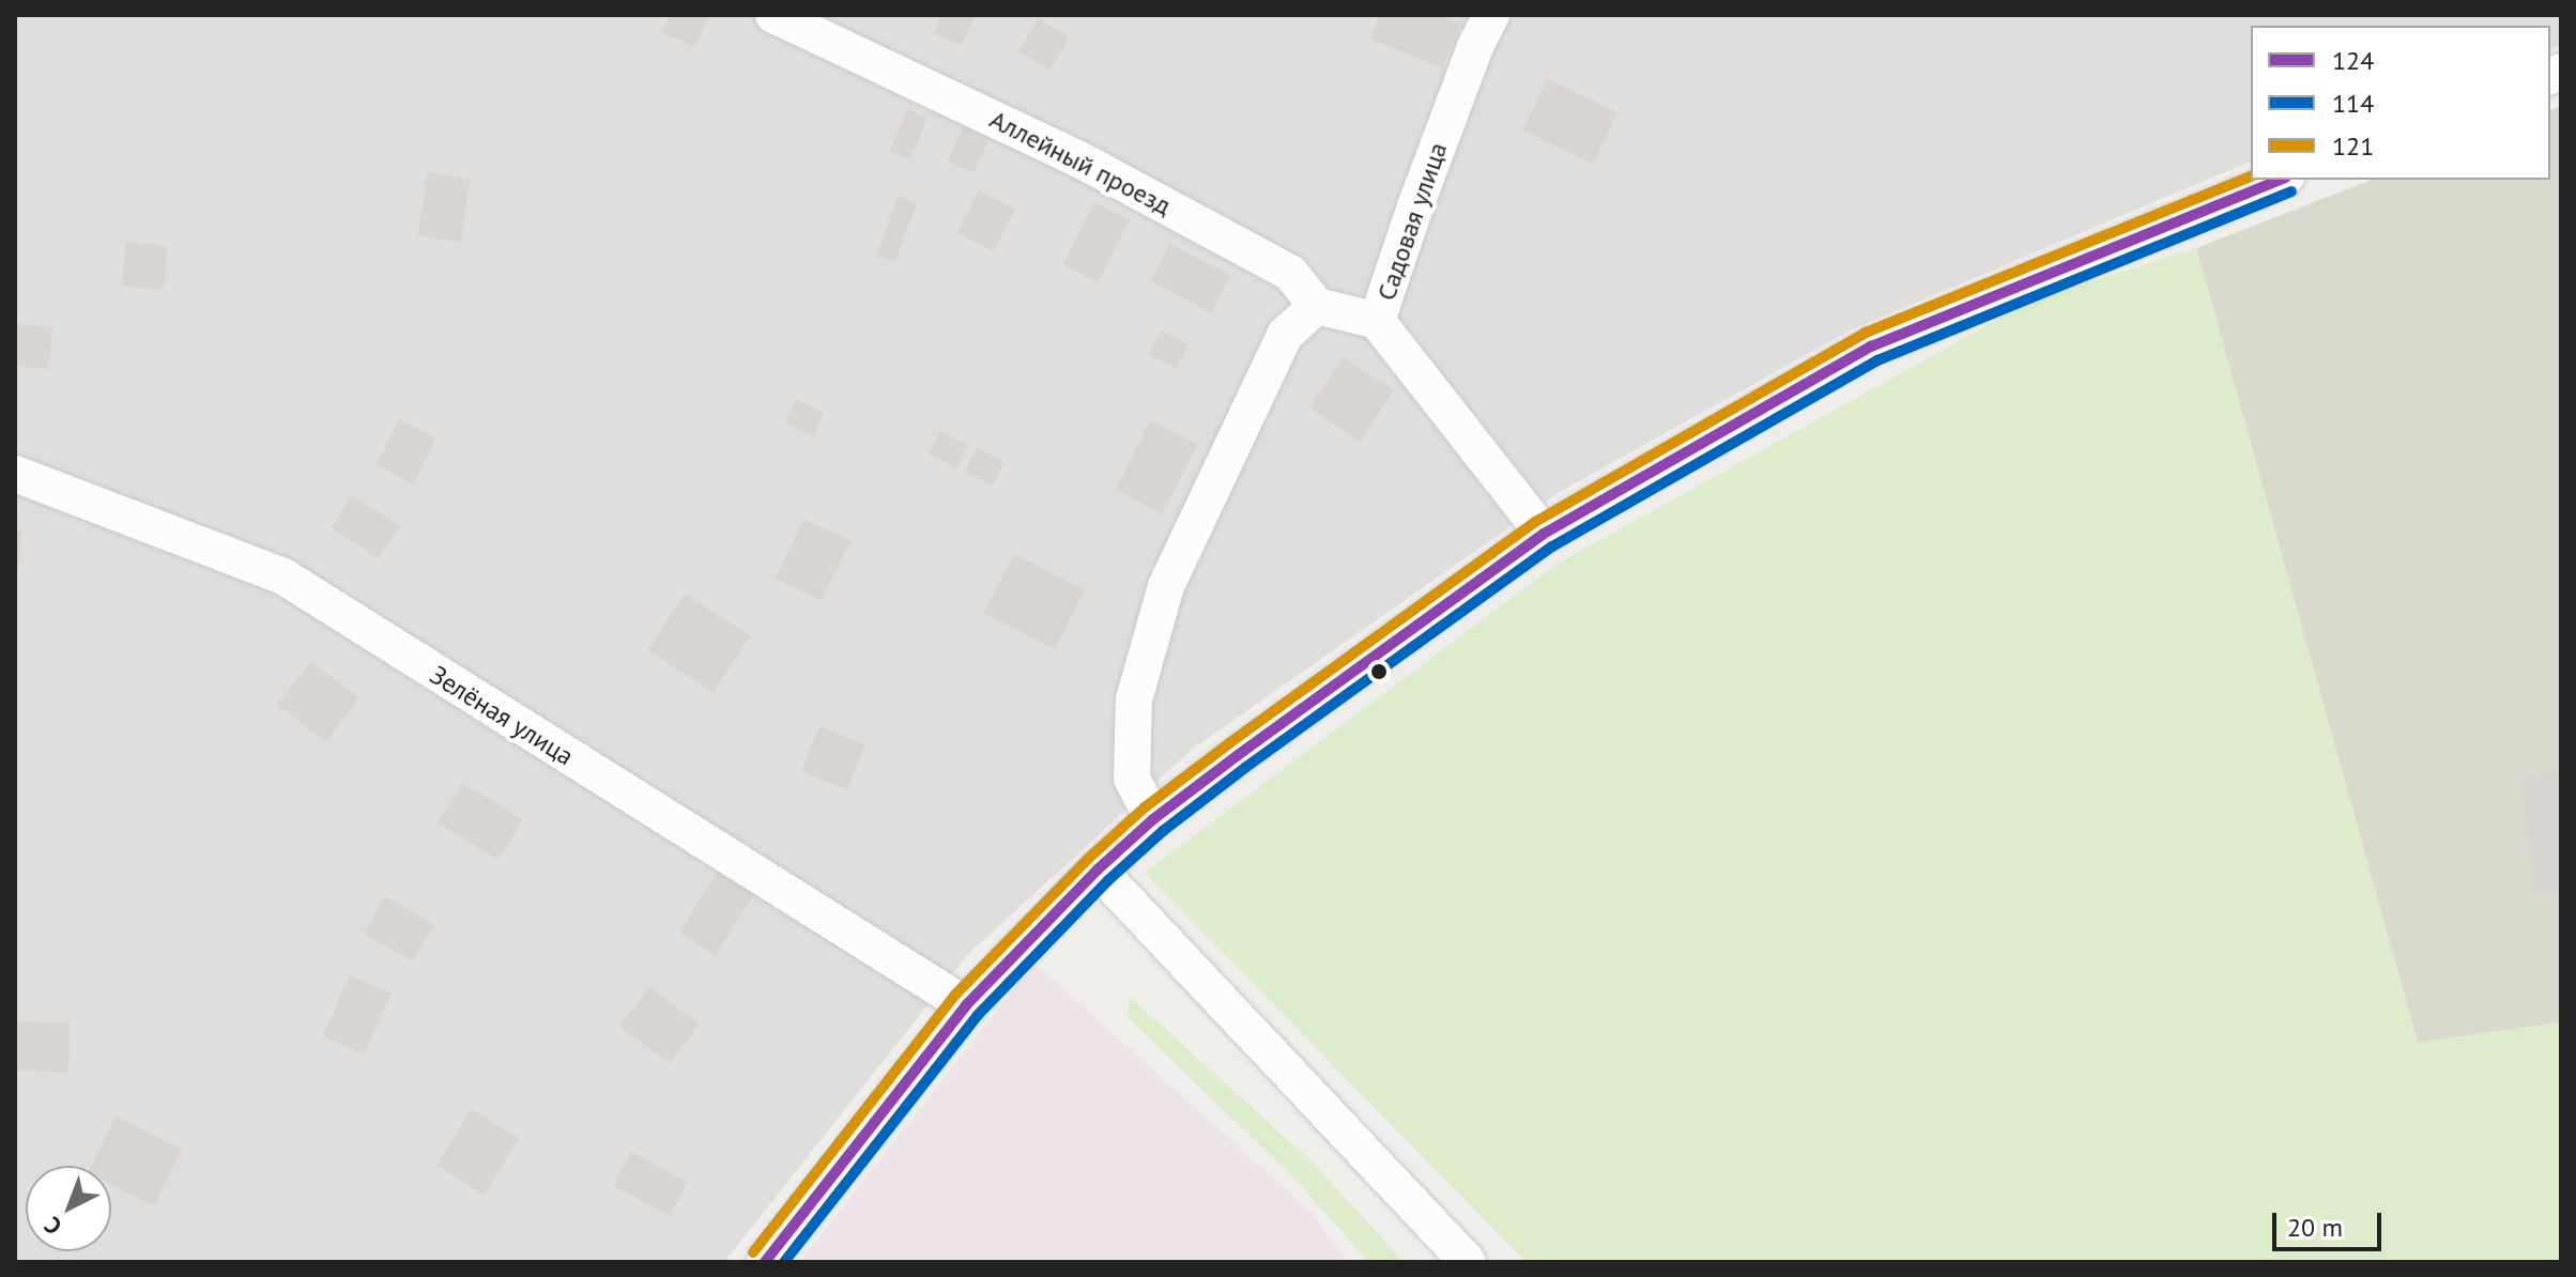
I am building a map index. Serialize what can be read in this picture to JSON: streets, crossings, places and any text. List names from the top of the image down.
{
  "streets": {
    "street": ["Аллейный проезд", "Садовая улица", "Зелёная улица"]
  },
  "lines": ["transit line 121", "transit line 124", "transit line 114"],
  "legend": ["124", "114", "121"],
  "scale_bar": "20 m",
  "north": "bottom left"
}
